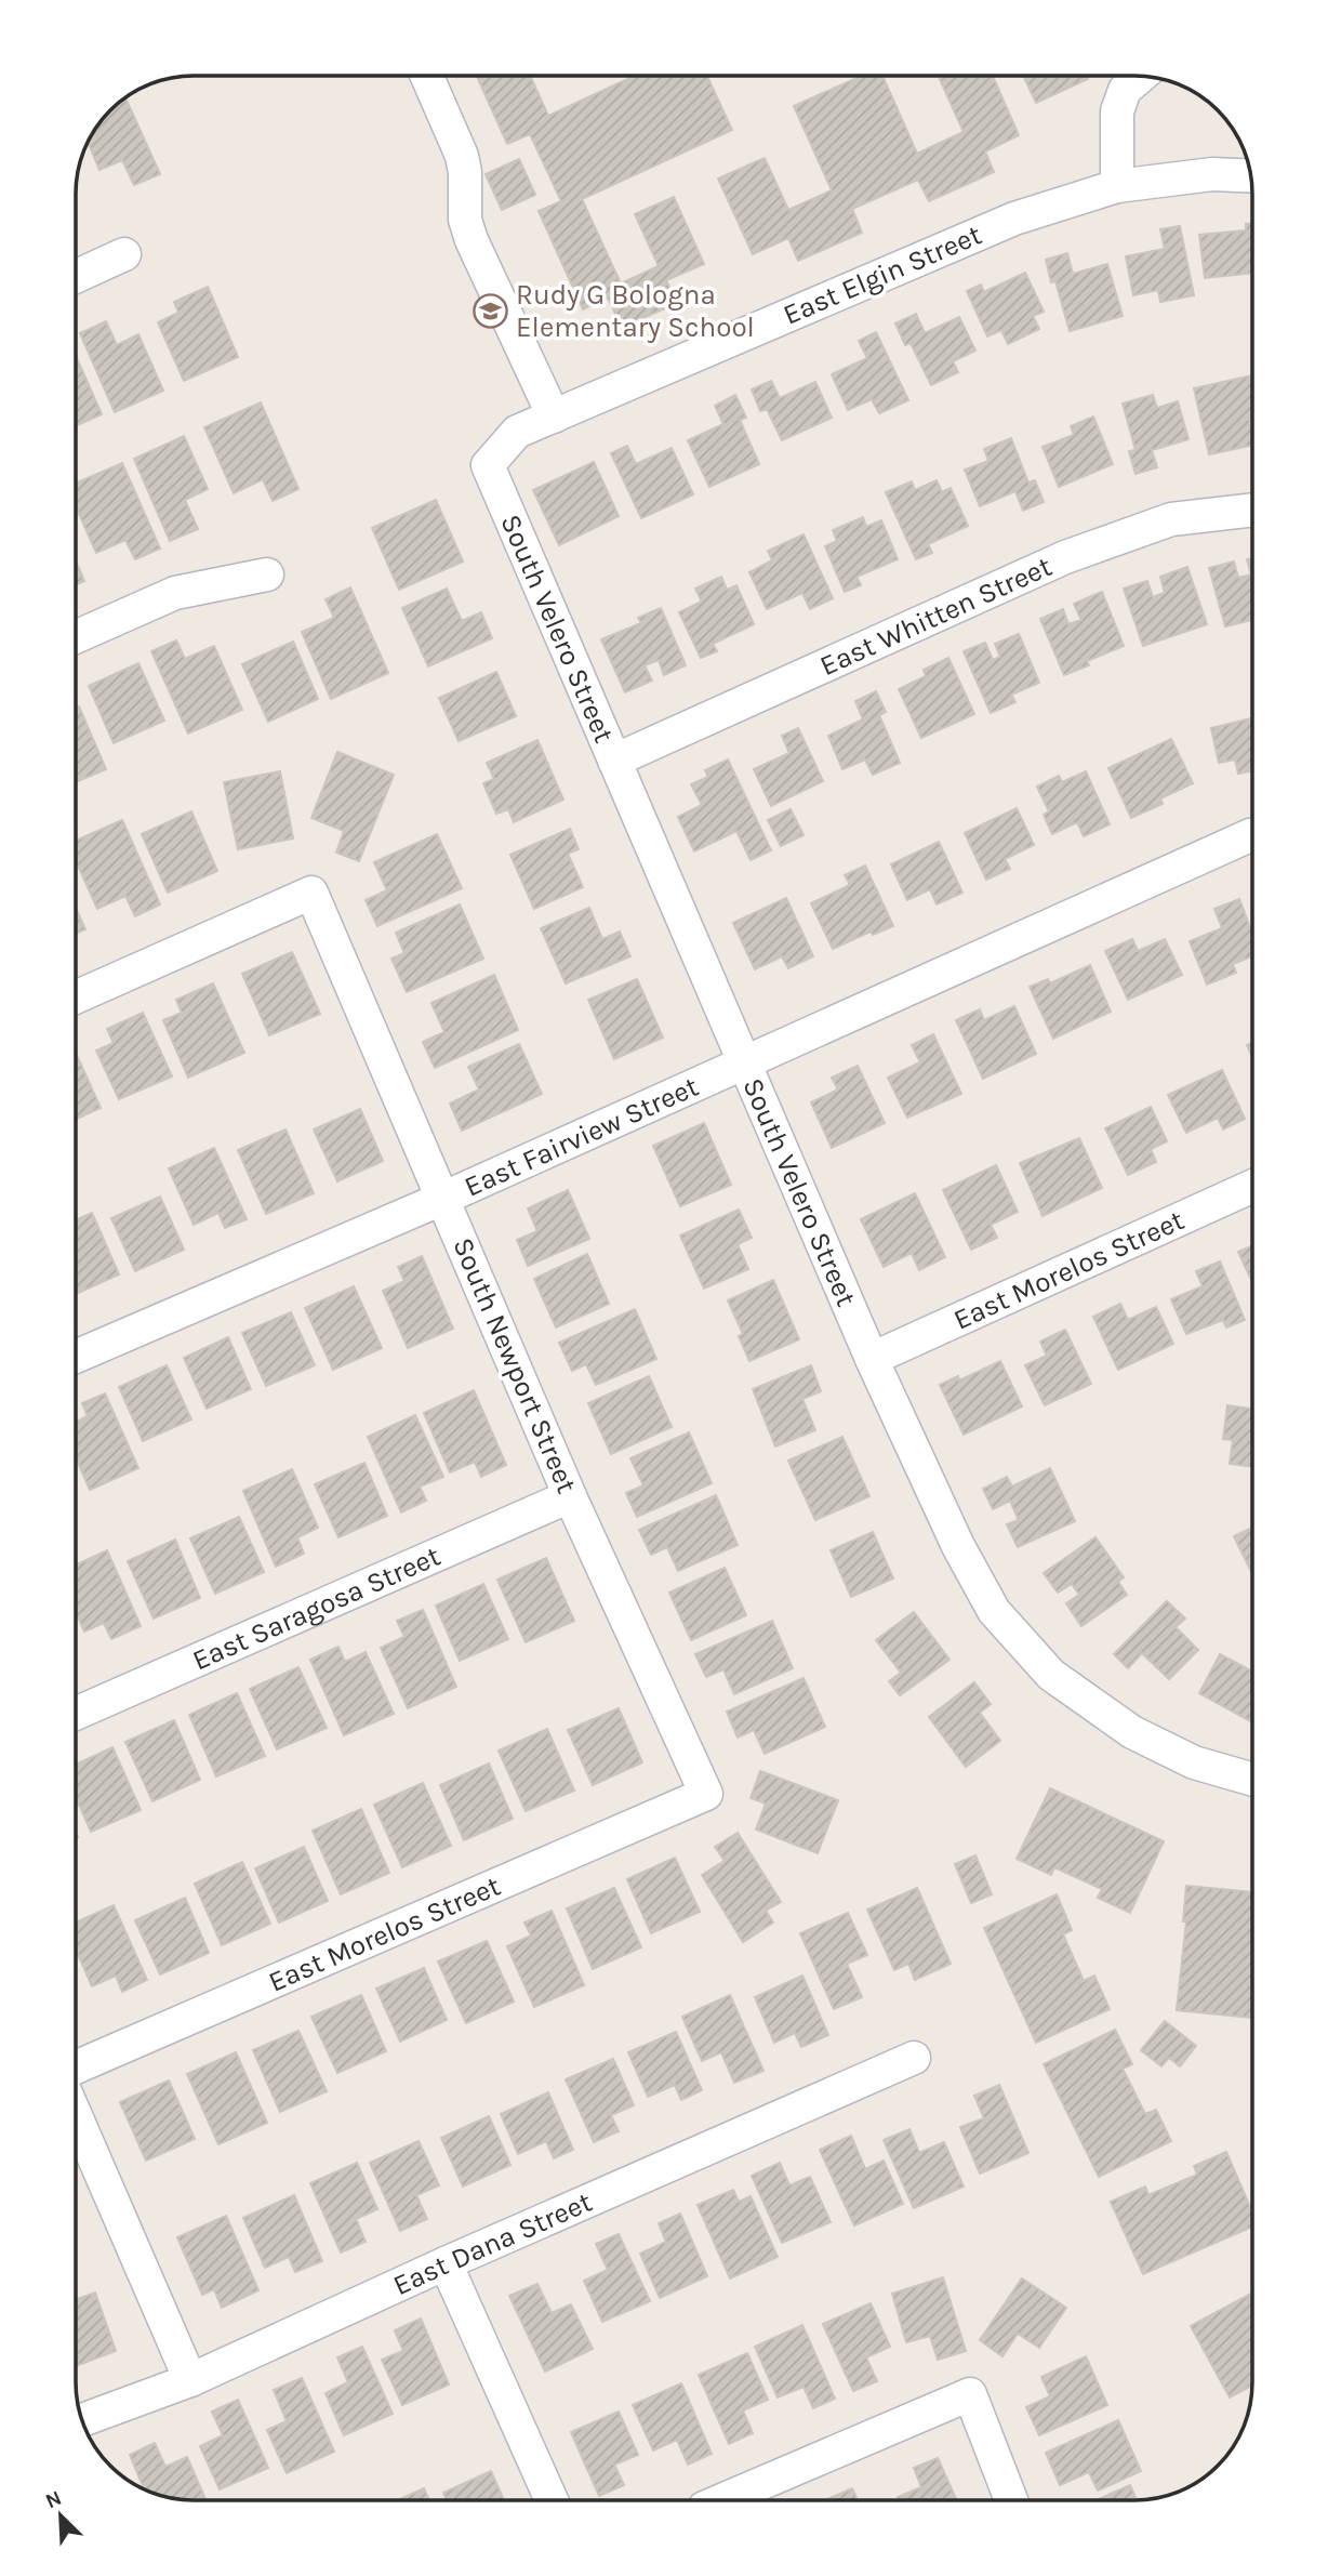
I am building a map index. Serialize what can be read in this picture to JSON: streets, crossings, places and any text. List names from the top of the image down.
{
  "streets": {
    "street": [
      "East Elgin Street",
      "East Whitten Street",
      "South Velero Street",
      "East Fairview Street",
      "East Morelos Street",
      "South Newport Street",
      "East Saragosa Street",
      "East Dana Street"
    ]
  },
  "crossings": [
    ["East Elgin Street", "South Velero Street"],
    ["East Whitten Street", "South Velero Street"],
    ["South Velero Street", "East Fairview Street"],
    ["South Velero Street", "East Morelos Street"],
    ["East Fairview Street", "South Newport Street"],
    ["East Morelos Street", "South Newport Street"],
    ["South Newport Street", "East Saragosa Street"]
  ],
  "places": {
    "school or university": ["Rudy G Bologna Elementary School"]
  },
  "north": "top left"
}
